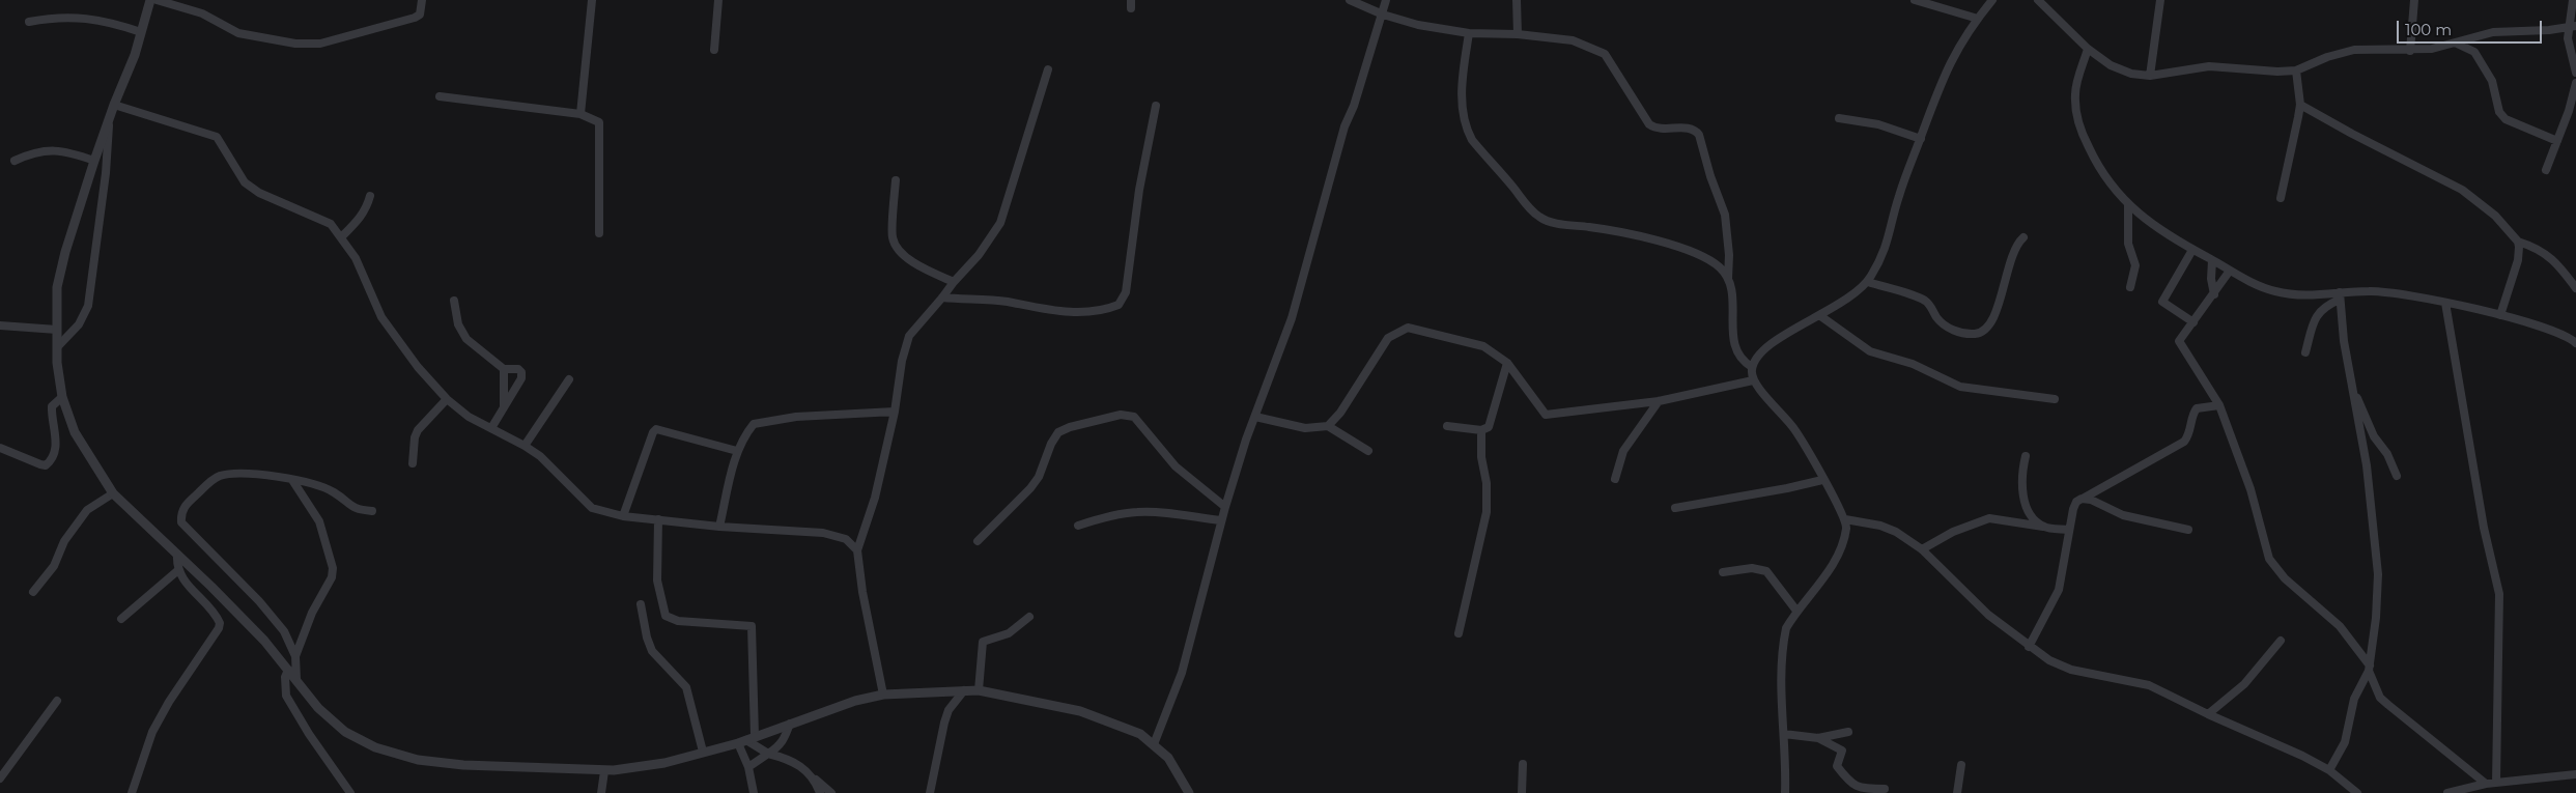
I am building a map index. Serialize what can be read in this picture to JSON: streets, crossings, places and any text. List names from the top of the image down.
{
  "scale_bar": "100 m"
}
